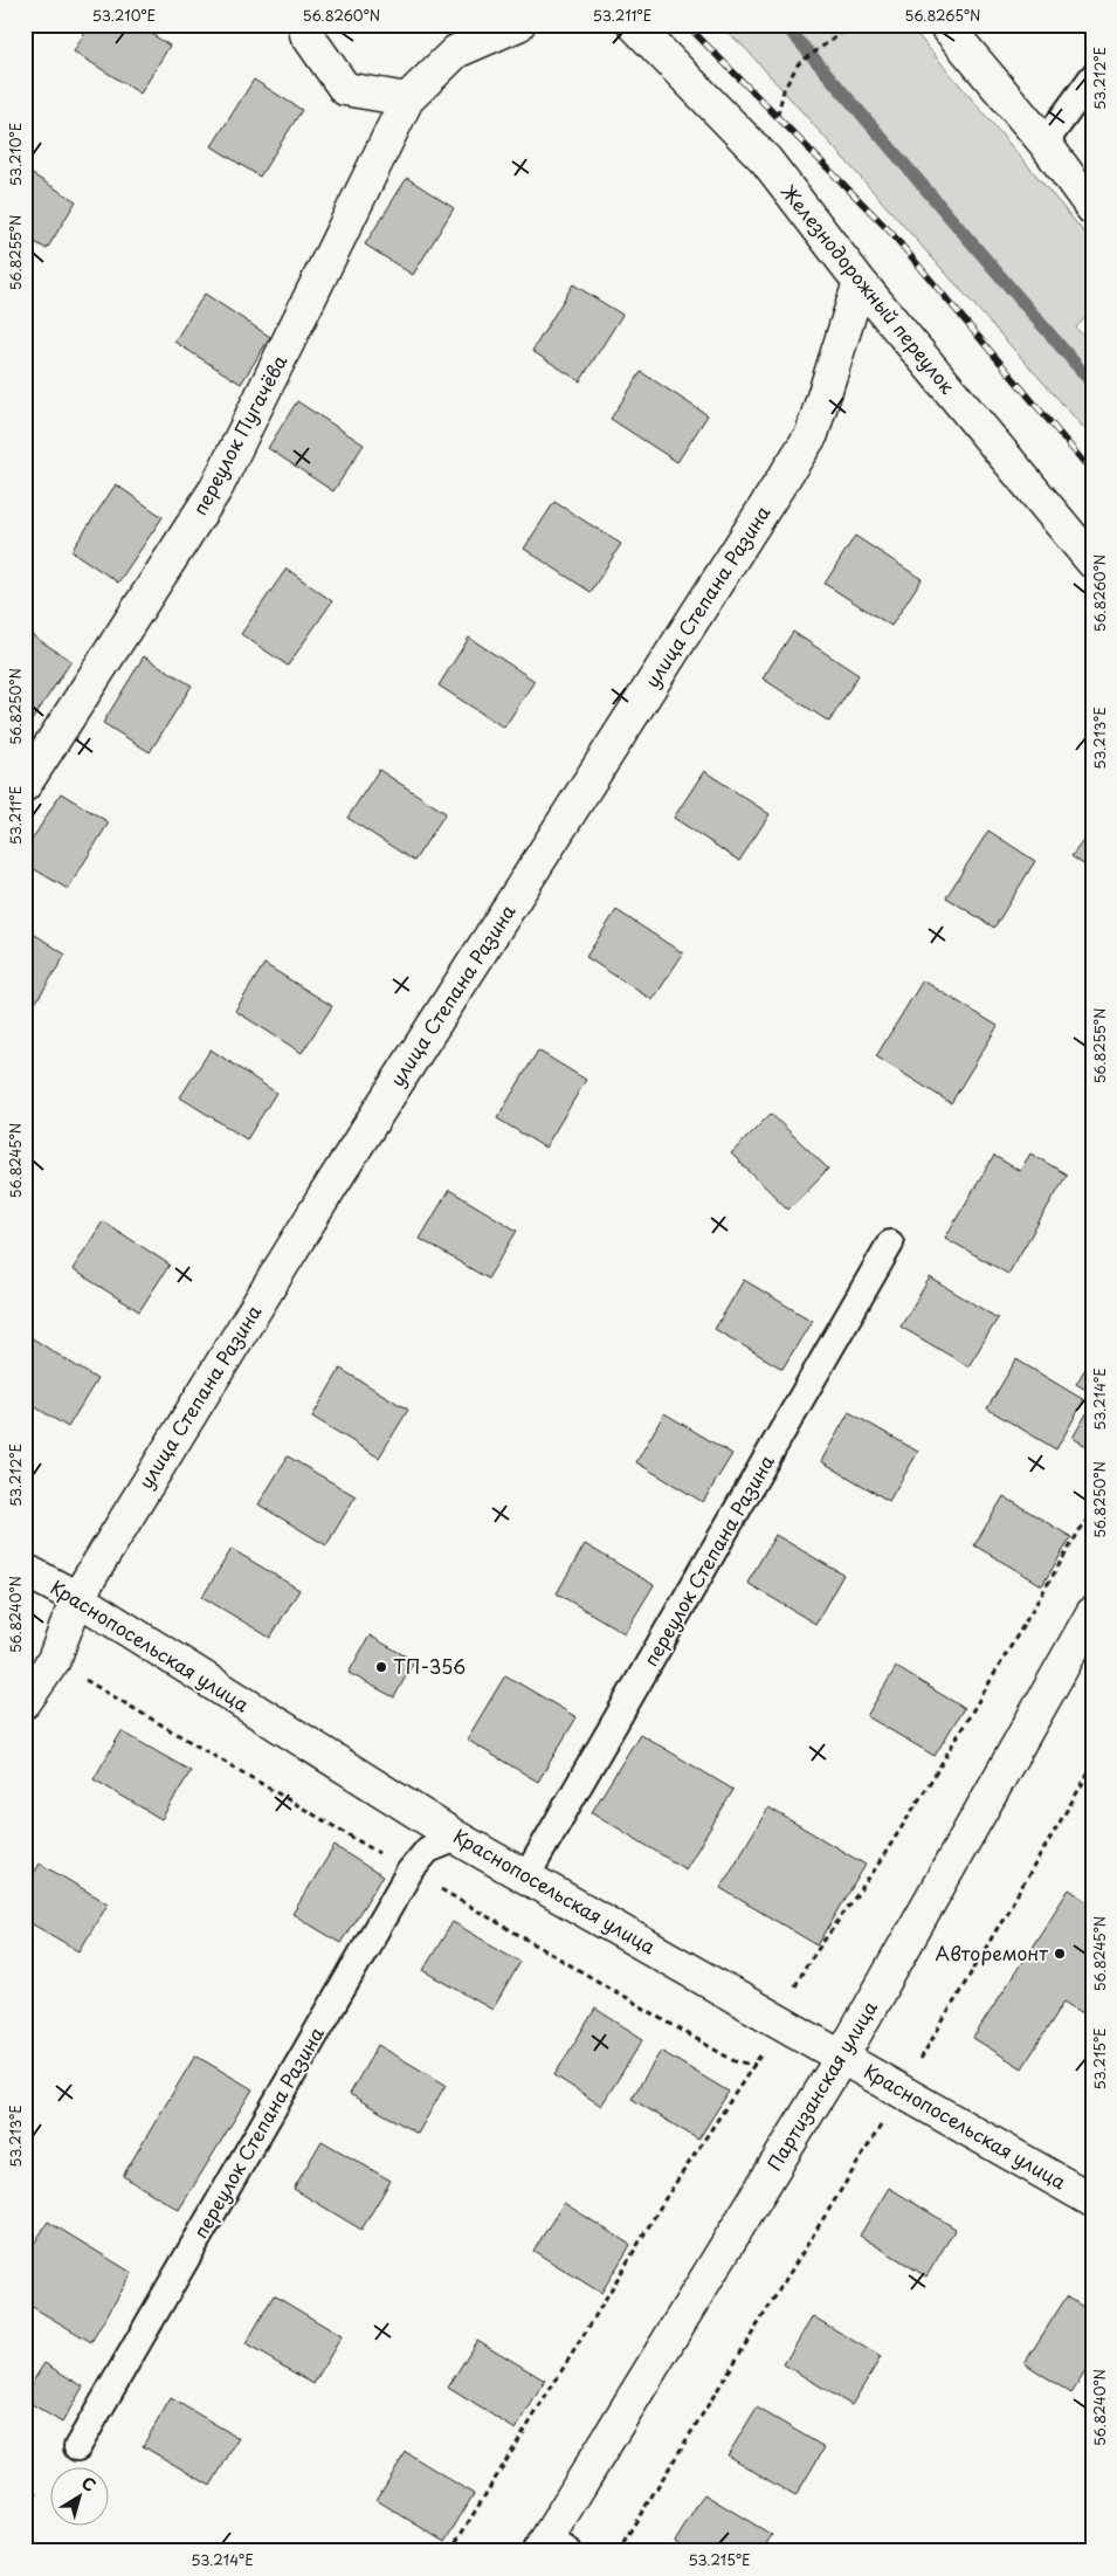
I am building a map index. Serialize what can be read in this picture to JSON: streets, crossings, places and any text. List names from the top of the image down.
{
  "streets": {
    "street": [
      "Железнодорожный переулок",
      "переулок Пугачёва",
      "улица Степана Разина",
      "Краснопосельская улица",
      "Партизанская улица"
    ],
    "lane": ["переулок Степана Разина"]
  },
  "crossings": [
    ["Железнодорожный переулок", "улица Степана Разина"],
    ["улица Степана Разина", "Краснопосельская улица"],
    ["переулок Степана Разина", "Краснопосельская улица"],
    ["Краснопосельская улица", "Партизанская улица"]
  ],
  "places": ["ТП-356", "Авторемонт"],
  "north": "top right",
  "coordinates": [
    "53.210°E",
    "56.8260°N",
    "53.211°E",
    "56.8265°N",
    "53.212°E",
    "56.8255°N",
    "56.8250°N",
    "53.213°E",
    "56.8245°N",
    "53.214°E",
    "56.8240°N",
    "53.215°E"
  ]
}
